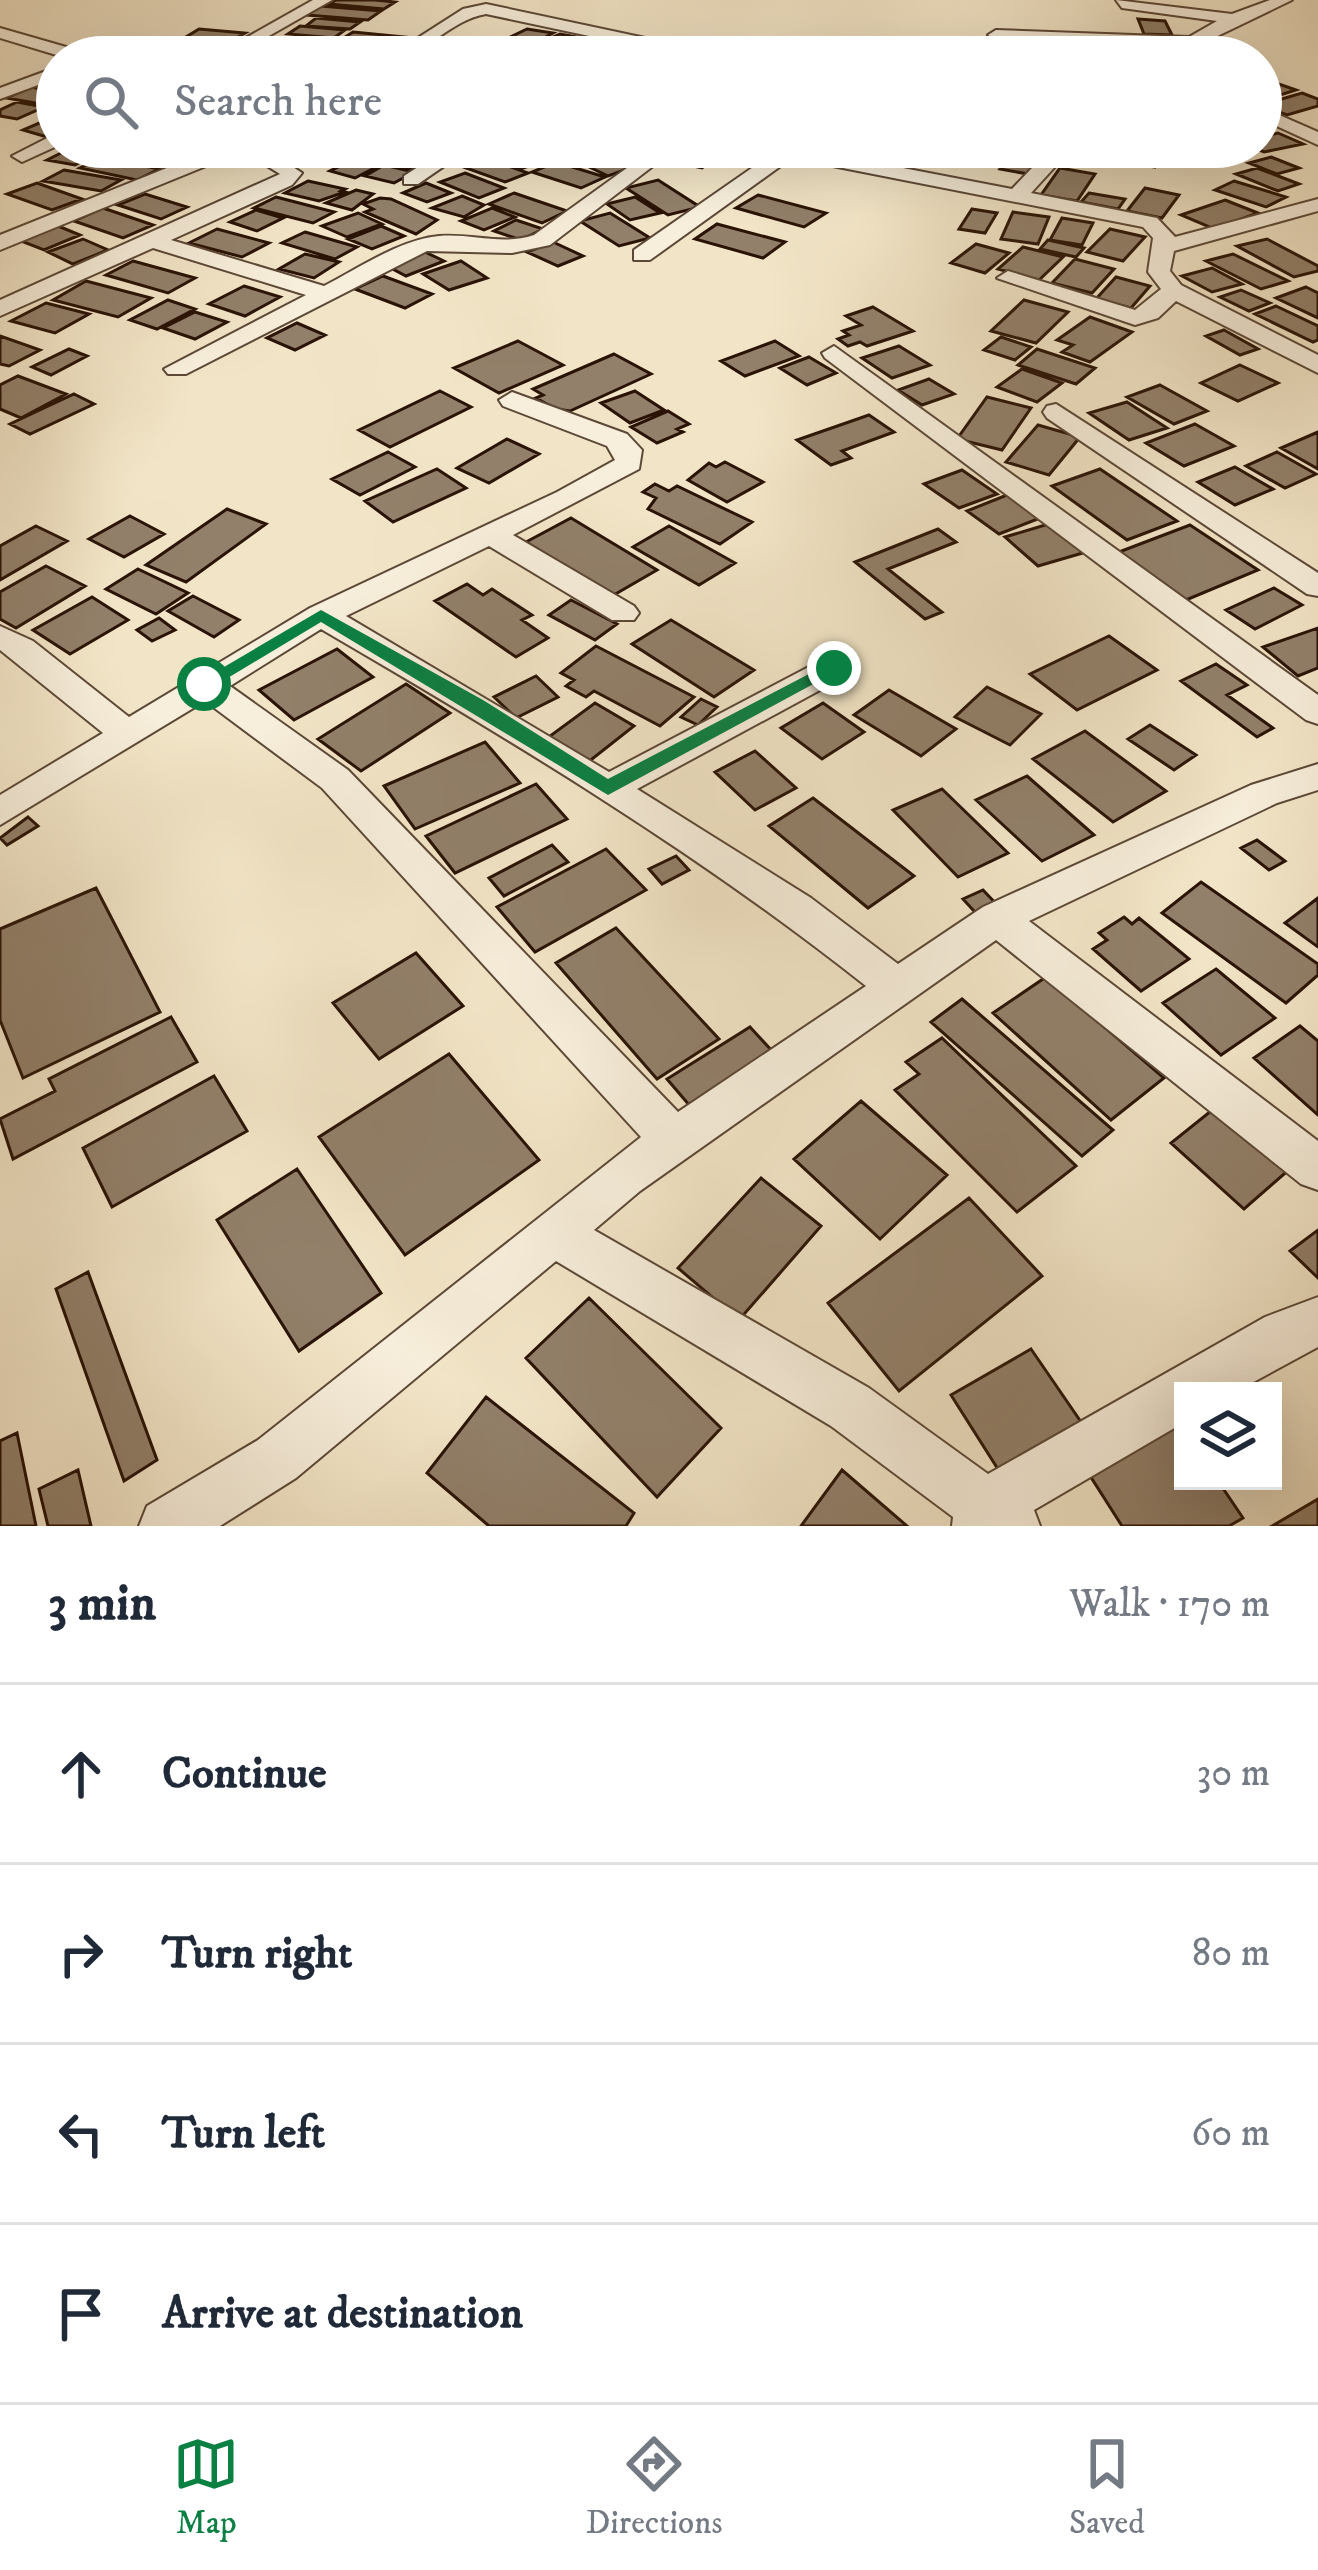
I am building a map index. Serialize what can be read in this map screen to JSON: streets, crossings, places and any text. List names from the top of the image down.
{
  "page": {
    "search": "Search here",
    "heading": ["3 min", "Walk · 170 m"],
    "list": [
      ["Continue", "30 m"],
      ["Turn right", "80 m"],
      ["Turn left", "60 m"],
      "Arrive at destination"
    ],
    "nav": ["Map", "Directions", "Saved"]
  }
}
